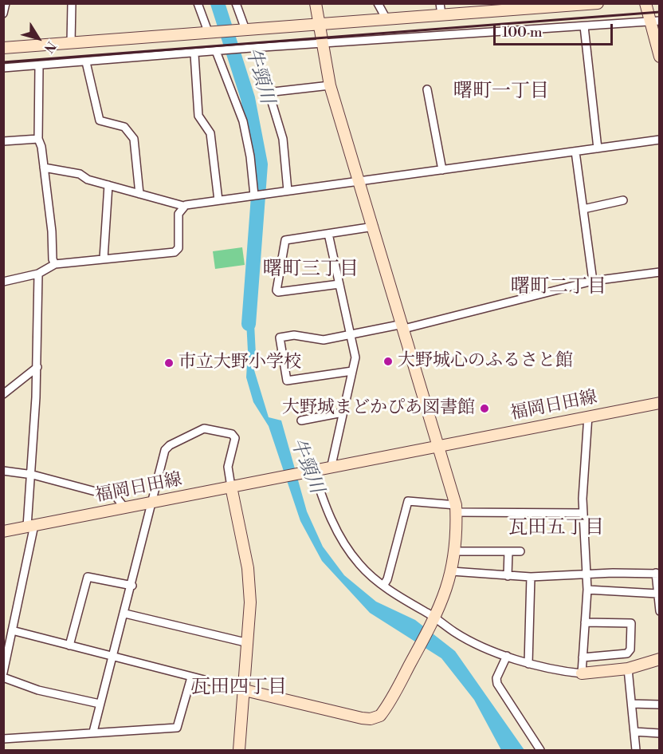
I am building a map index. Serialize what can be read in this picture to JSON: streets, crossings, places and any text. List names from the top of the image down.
{
  "streets": {
    "street": ["福岡日田線"]
  },
  "districts": [
    "曙町一丁目",
    "曙町三丁目",
    "曙町二丁目",
    "瓦田五丁目",
    "瓦田四丁目"
  ],
  "water": ["牛頸川"],
  "places": ["大野城心のふるさと館", "市立大野小学校", "大野城まどかぴあ図書館"],
  "scale_bar": "100 m",
  "north": "bottom right"
}
